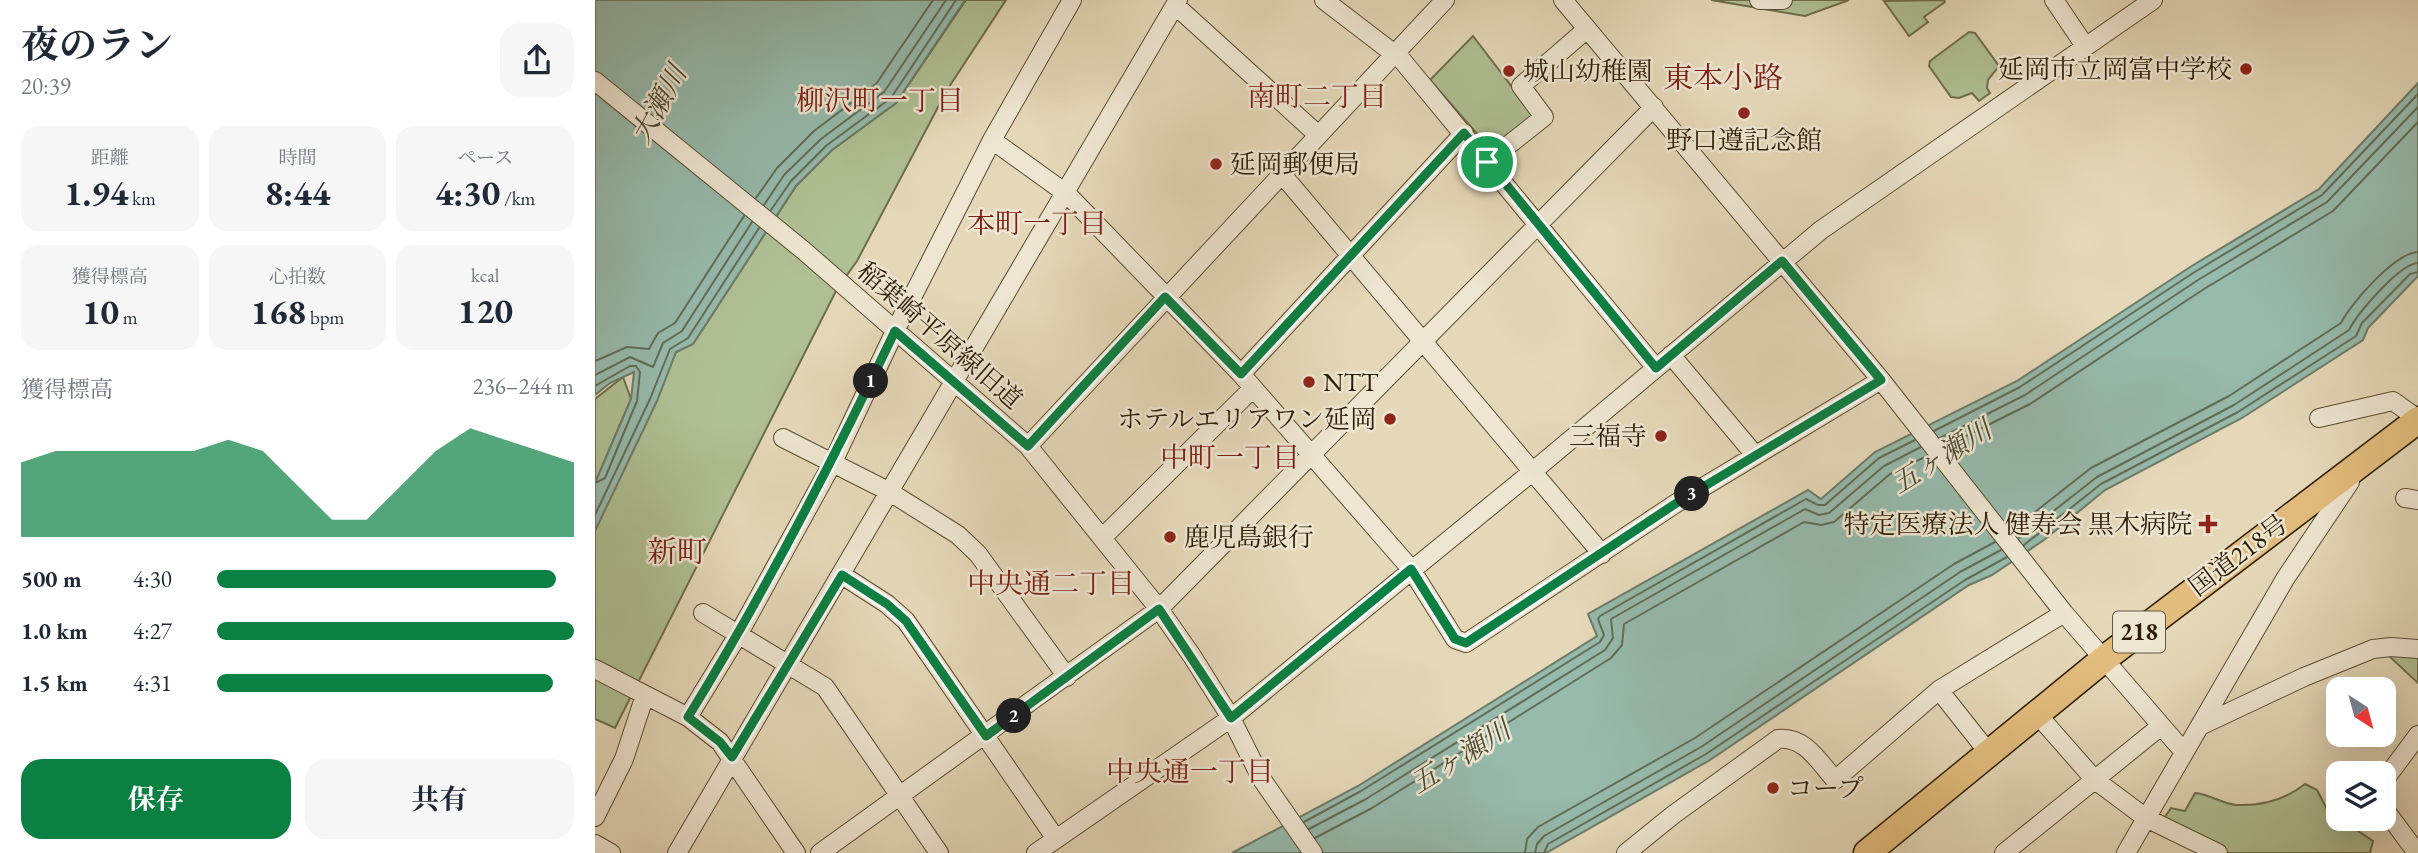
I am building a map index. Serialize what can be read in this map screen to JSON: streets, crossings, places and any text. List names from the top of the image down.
{
  "streets": {
    "highway": ["国道218号", "218"],
    "street": ["稲葉崎平原線旧道"]
  },
  "districts": [
    "東本小路",
    "南町二丁目",
    "柳沢町一丁目",
    "本町一丁目",
    "中町一丁目",
    "新町",
    "中央通二丁目",
    "中央通一丁目"
  ],
  "water": ["大瀬川", "五ヶ瀬川"],
  "places": {
    "other": [
      "延岡市立岡富中学校",
      "城山幼稚園",
      "野口遵記念館",
      "延岡郵便局",
      "NTT",
      "ホテルエリアワン延岡",
      "三福寺",
      "鹿児島銀行",
      "コープ"
    ],
    "health": ["特定医療法人 健寿会 黒木病院"]
  },
  "north": "bottom right",
  "page": {
    "heading": ["夜のラン", "20:39"],
    "stats": [
      ["距離", "1.94 km"],
      ["時間", "8:44"],
      ["ペース", "4:30 /km"],
      ["獲得標高", "10 m"],
      ["心拍数", "168 bpm"],
      ["kcal", "120"]
    ],
    "chart": ["獲得標高", "236–244 m"],
    "pins": ["1", "3", "2"],
    "list": [
      {
        "name": "500 m",
        "note": "4:30"
      },
      {
        "name": "1.0 km",
        "note": "4:27"
      },
      {
        "name": "1.5 km",
        "note": "4:31"
      }
    ],
    "buttons": ["保存", "共有"]
  }
}
